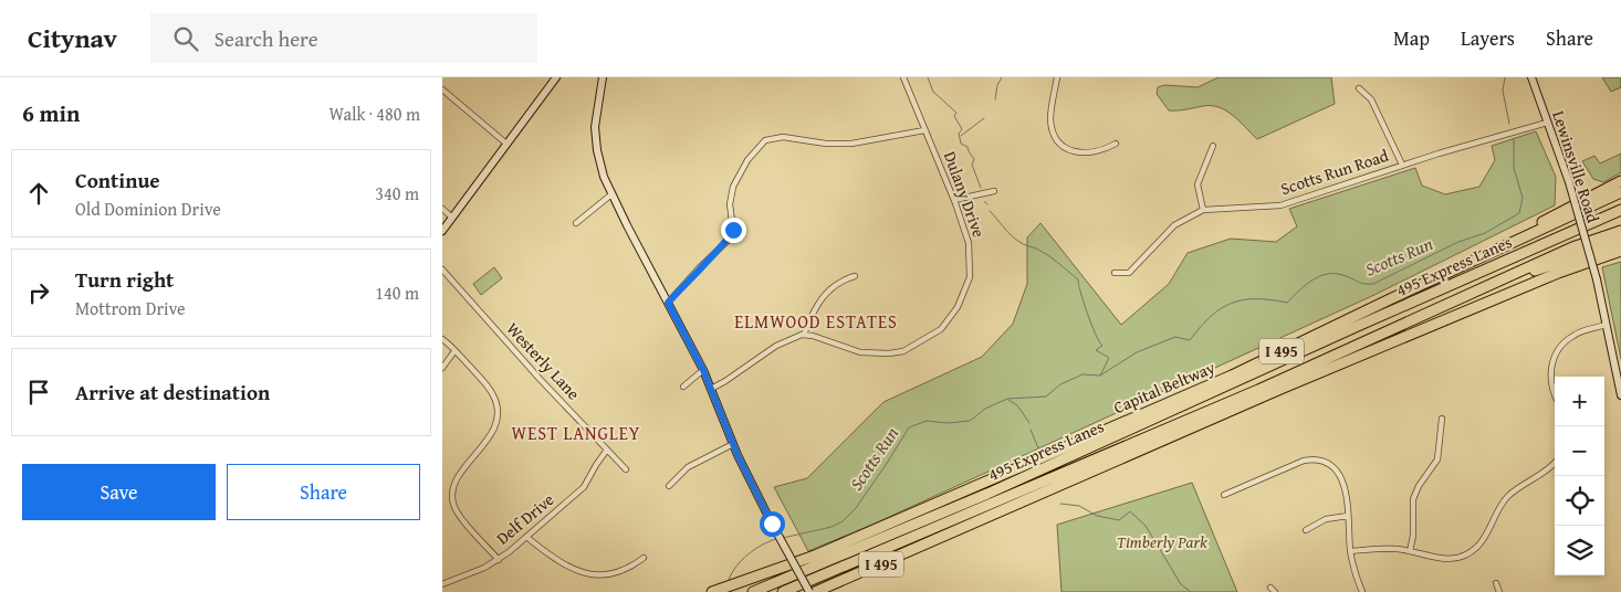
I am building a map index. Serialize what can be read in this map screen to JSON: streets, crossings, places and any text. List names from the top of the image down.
{
  "streets": {
    "highway": ["495 Express Lanes", "I 495", "Capital Beltway"],
    "main road": ["Lewinsville Road"],
    "street": [
      "Scotts Run Road",
      "Dulany Drive",
      "Westerly Lane",
      "Delf Drive"
    ]
  },
  "crossings": [
    ["Lewinsville Road", "Scotts Run Road"],
    ["Westerly Lane", "Delf Drive"]
  ],
  "districts": ["ELMWOOD ESTATES", "WEST LANGLEY"],
  "water": ["Scotts Run"],
  "parks": ["Timberly Park"],
  "page": {
    "header": "Citynav",
    "search": "Search here",
    "nav": ["Map", "Layers", "Share"],
    "heading": ["6 min", "Walk · 480 m"],
    "list": [
      ["Continue", "Old Dominion Drive", "340 m"],
      ["Turn right", "Mottrom Drive", "140 m"],
      "Arrive at destination"
    ],
    "map_buttons": ["+", "−"],
    "buttons": ["Save", "Share"]
  }
}
